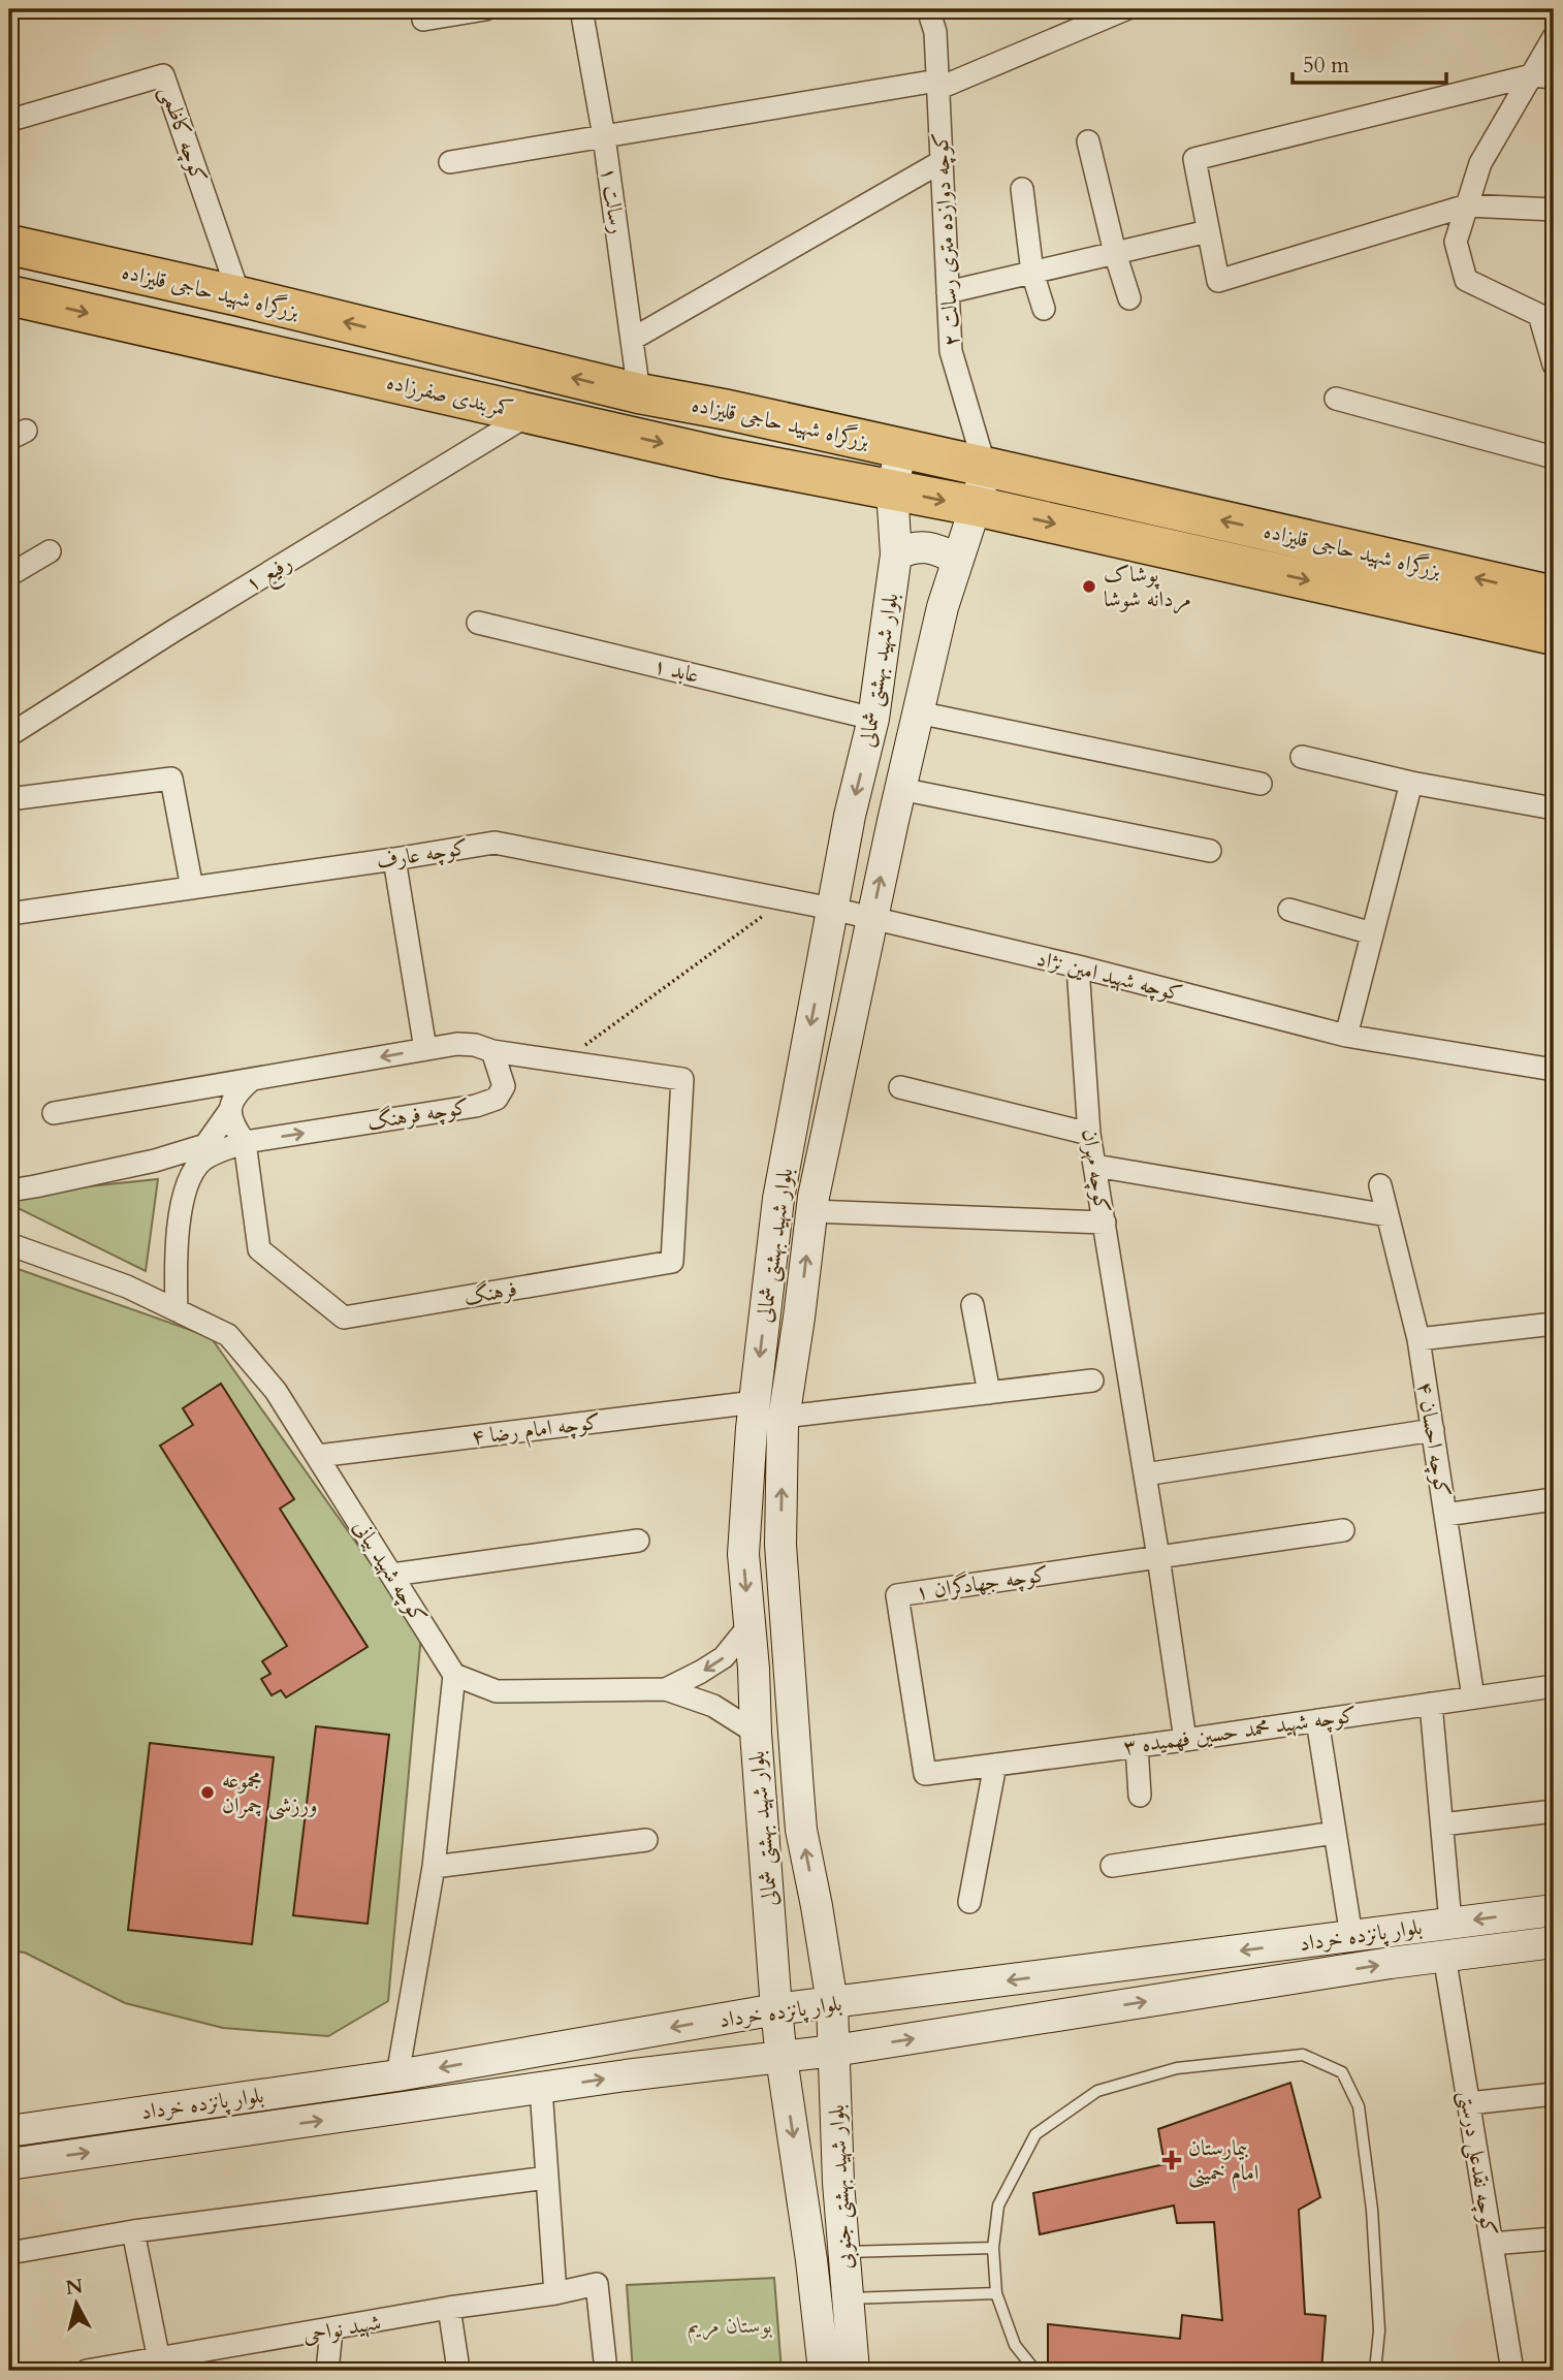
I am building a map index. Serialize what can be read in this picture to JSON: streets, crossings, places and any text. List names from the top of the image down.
{
  "streets": {
    "highway": ["بزرگراه شهید حاجی قلیزاده", "کمربندی صفرزاده"],
    "main road": ["بلوار شهید بهشتی شمالی", "بلوار پانزده خرداد", "بلوار شهید بهشتی جنوبی"],
    "street": [
      "کوچه کاظمی",
      "رسالت ۱",
      "کوچه دوازده متری رسالت ۲",
      "رفیع ۱",
      "عابد ۱",
      "کوچه عارف",
      "کوچه شهید امین نژاد",
      "کوچه فرهنگ",
      "کوچه مهران",
      "فرهنگ",
      "کوچه امام رضا ۴",
      "کوچه احسان ۴",
      "کوچه شهید بیانی",
      "کوچه جهادگران ۱",
      "کوچه شهید محمد حسین فهمیده ۳",
      "کوچه نقدعلی درستی",
      "شهید نواحی"
    ]
  },
  "crossings": [
    ["کوچه کاظمی", "بزرگراه شهید حاجی قلیزاده"],
    ["رسالت ۱", "بزرگراه شهید حاجی قلیزاده"],
    ["کوچه دوازده متری رسالت ۲", "بزرگراه شهید حاجی قلیزاده"],
    ["کوچه دوازده متری رسالت ۲", "بلوار شهید بهشتی شمالی"],
    ["بزرگراه شهید حاجی قلیزاده", "کمربندی صفرزاده"],
    ["بزرگراه شهید حاجی قلیزاده", "بلوار شهید بهشتی شمالی"],
    ["کمربندی صفرزاده", "رفیع ۱"],
    ["کمربندی صفرزاده", "بلوار شهید بهشتی شمالی"],
    ["عابد ۱", "بلوار شهید بهشتی شمالی"],
    ["بلوار شهید بهشتی شمالی", "کوچه عارف"],
    ["بلوار شهید بهشتی شمالی", "کوچه شهید امین نژاد"],
    ["بلوار شهید بهشتی شمالی", "کوچه امام رضا ۴"],
    ["بلوار شهید بهشتی شمالی", "بلوار پانزده خرداد"],
    ["بلوار شهید بهشتی شمالی", "بلوار شهید بهشتی جنوبی"],
    ["کوچه عارف", "کوچه شهید امین نژاد"],
    ["کوچه شهید امین نژاد", "کوچه مهران"],
    ["کوچه فرهنگ", "فرهنگ"],
    ["کوچه فرهنگ", "کوچه شهید بیانی"],
    ["کوچه مهران", "کوچه جهادگران ۱"],
    ["کوچه مهران", "کوچه شهید محمد حسین فهمیده ۳"],
    ["کوچه امام رضا ۴", "کوچه شهید بیانی"],
    ["کوچه احسان ۴", "کوچه شهید محمد حسین فهمیده ۳"],
    ["کوچه جهادگران ۱", "کوچه شهید محمد حسین فهمیده ۳"],
    ["بلوار پانزده خرداد", "کوچه نقدعلی درستی"],
    ["بلوار پانزده خرداد", "بلوار شهید بهشتی جنوبی"]
  ],
  "one_way": ["کمربندی صفرزاده"],
  "parks": ["بوستان مریم"],
  "places": {
    "other": ["پوشاک مردانه شوشا", "مجموعه ورزشی چمران"],
    "health": ["بیمارستان امام خمینی"]
  },
  "scale_bar": "50 m",
  "north": "top"
}
